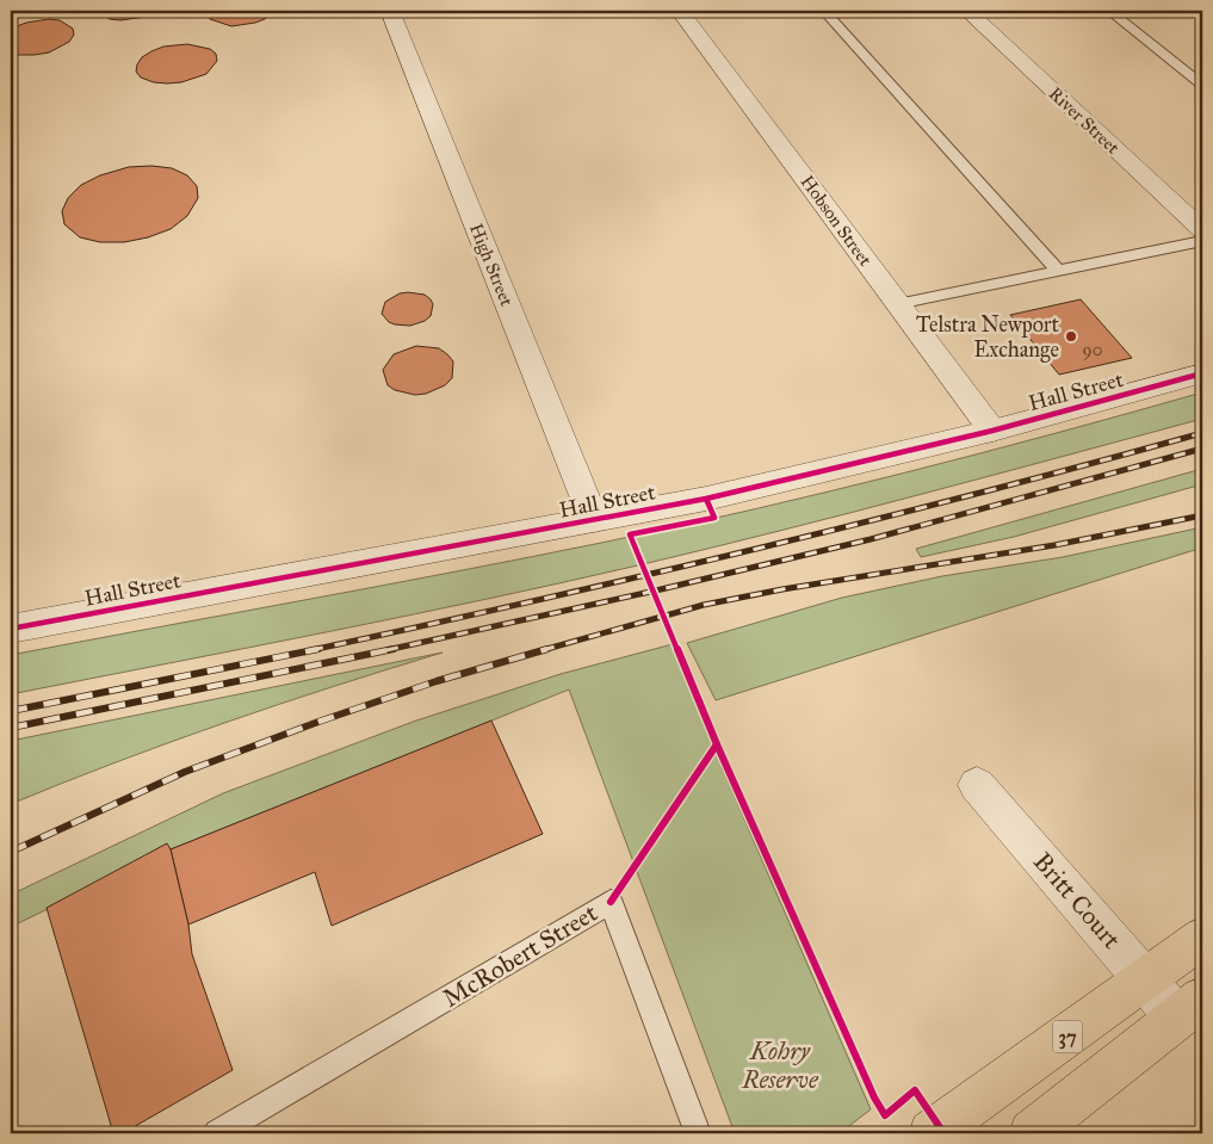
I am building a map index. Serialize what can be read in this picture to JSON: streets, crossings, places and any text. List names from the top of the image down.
{
  "streets": {
    "main road": ["37"],
    "street": [
      "River Street",
      "Hobson Street",
      "High Street",
      "Hall Street",
      "Britt Court"
    ],
    "lane": ["McRobert Street"]
  },
  "crossings": [
    ["Hobson Street", "Hall Street"],
    ["High Street", "Hall Street"],
    ["Britt Court", "37"]
  ],
  "parks": ["Kohry Reserve"],
  "places": ["Telstra Newport Exchange"],
  "house_numbers": ["90"]
}
